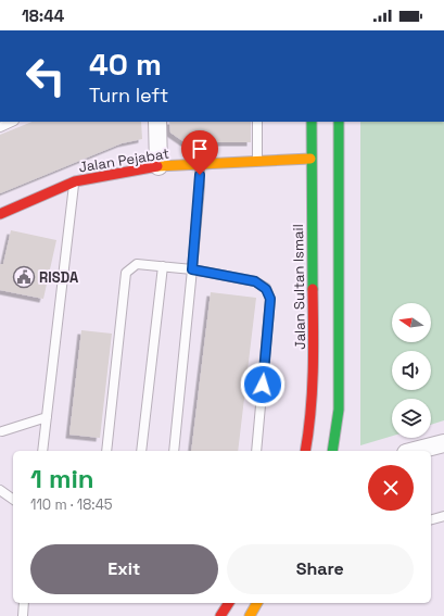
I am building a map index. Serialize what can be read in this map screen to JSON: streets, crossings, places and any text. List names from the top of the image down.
{
  "streets": {
    "main road": ["Jalan Pejabat", "Jalan Sultan Ismail"]
  },
  "crossings": [
    ["Jalan Pejabat", "Jalan Sultan Ismail"]
  ],
  "places": {
    "public building": ["RISDA"]
  },
  "north": "left",
  "page": {
    "status": "18:44",
    "turn": ["40 m", "Turn left"],
    "heading": ["1 min", "110 m · 18:45"],
    "buttons": ["Exit", "Share"]
  }
}
